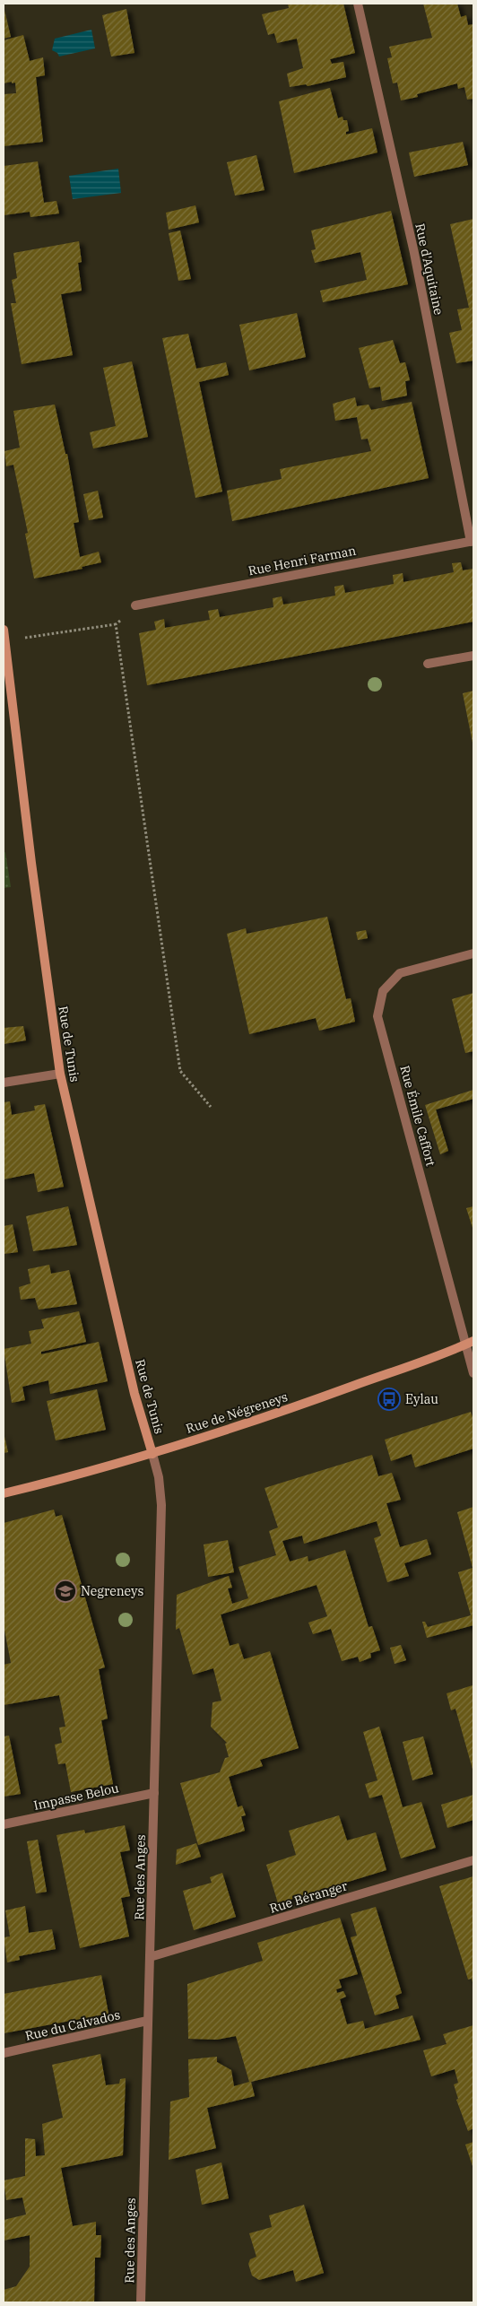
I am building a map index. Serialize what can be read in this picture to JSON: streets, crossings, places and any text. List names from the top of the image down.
{
  "streets": {
    "street": [
      "Rue d'Aquitaine",
      "Rue Henri Farman",
      "Rue de Tunis",
      "Rue Émile Caffort",
      "Rue de Négreneys",
      "Impasse Belou",
      "Rue des Anges",
      "Rue Béranger",
      "Rue du Calvados"
    ]
  },
  "crossings": [
    ["Rue d'Aquitaine", "Rue Henri Farman"],
    ["Rue de Tunis", "Rue de Négreneys"],
    ["Rue de Tunis", "Rue des Anges"],
    ["Rue Émile Caffort", "Rue de Négreneys"],
    ["Rue de Négreneys", "Rue des Anges"],
    ["Impasse Belou", "Rue des Anges"],
    ["Rue des Anges", "Rue Béranger"],
    ["Rue des Anges", "Rue du Calvados"]
  ],
  "places": {
    "bus stop": ["Eylau"],
    "school or university": ["Negreneys"]
  }
}
